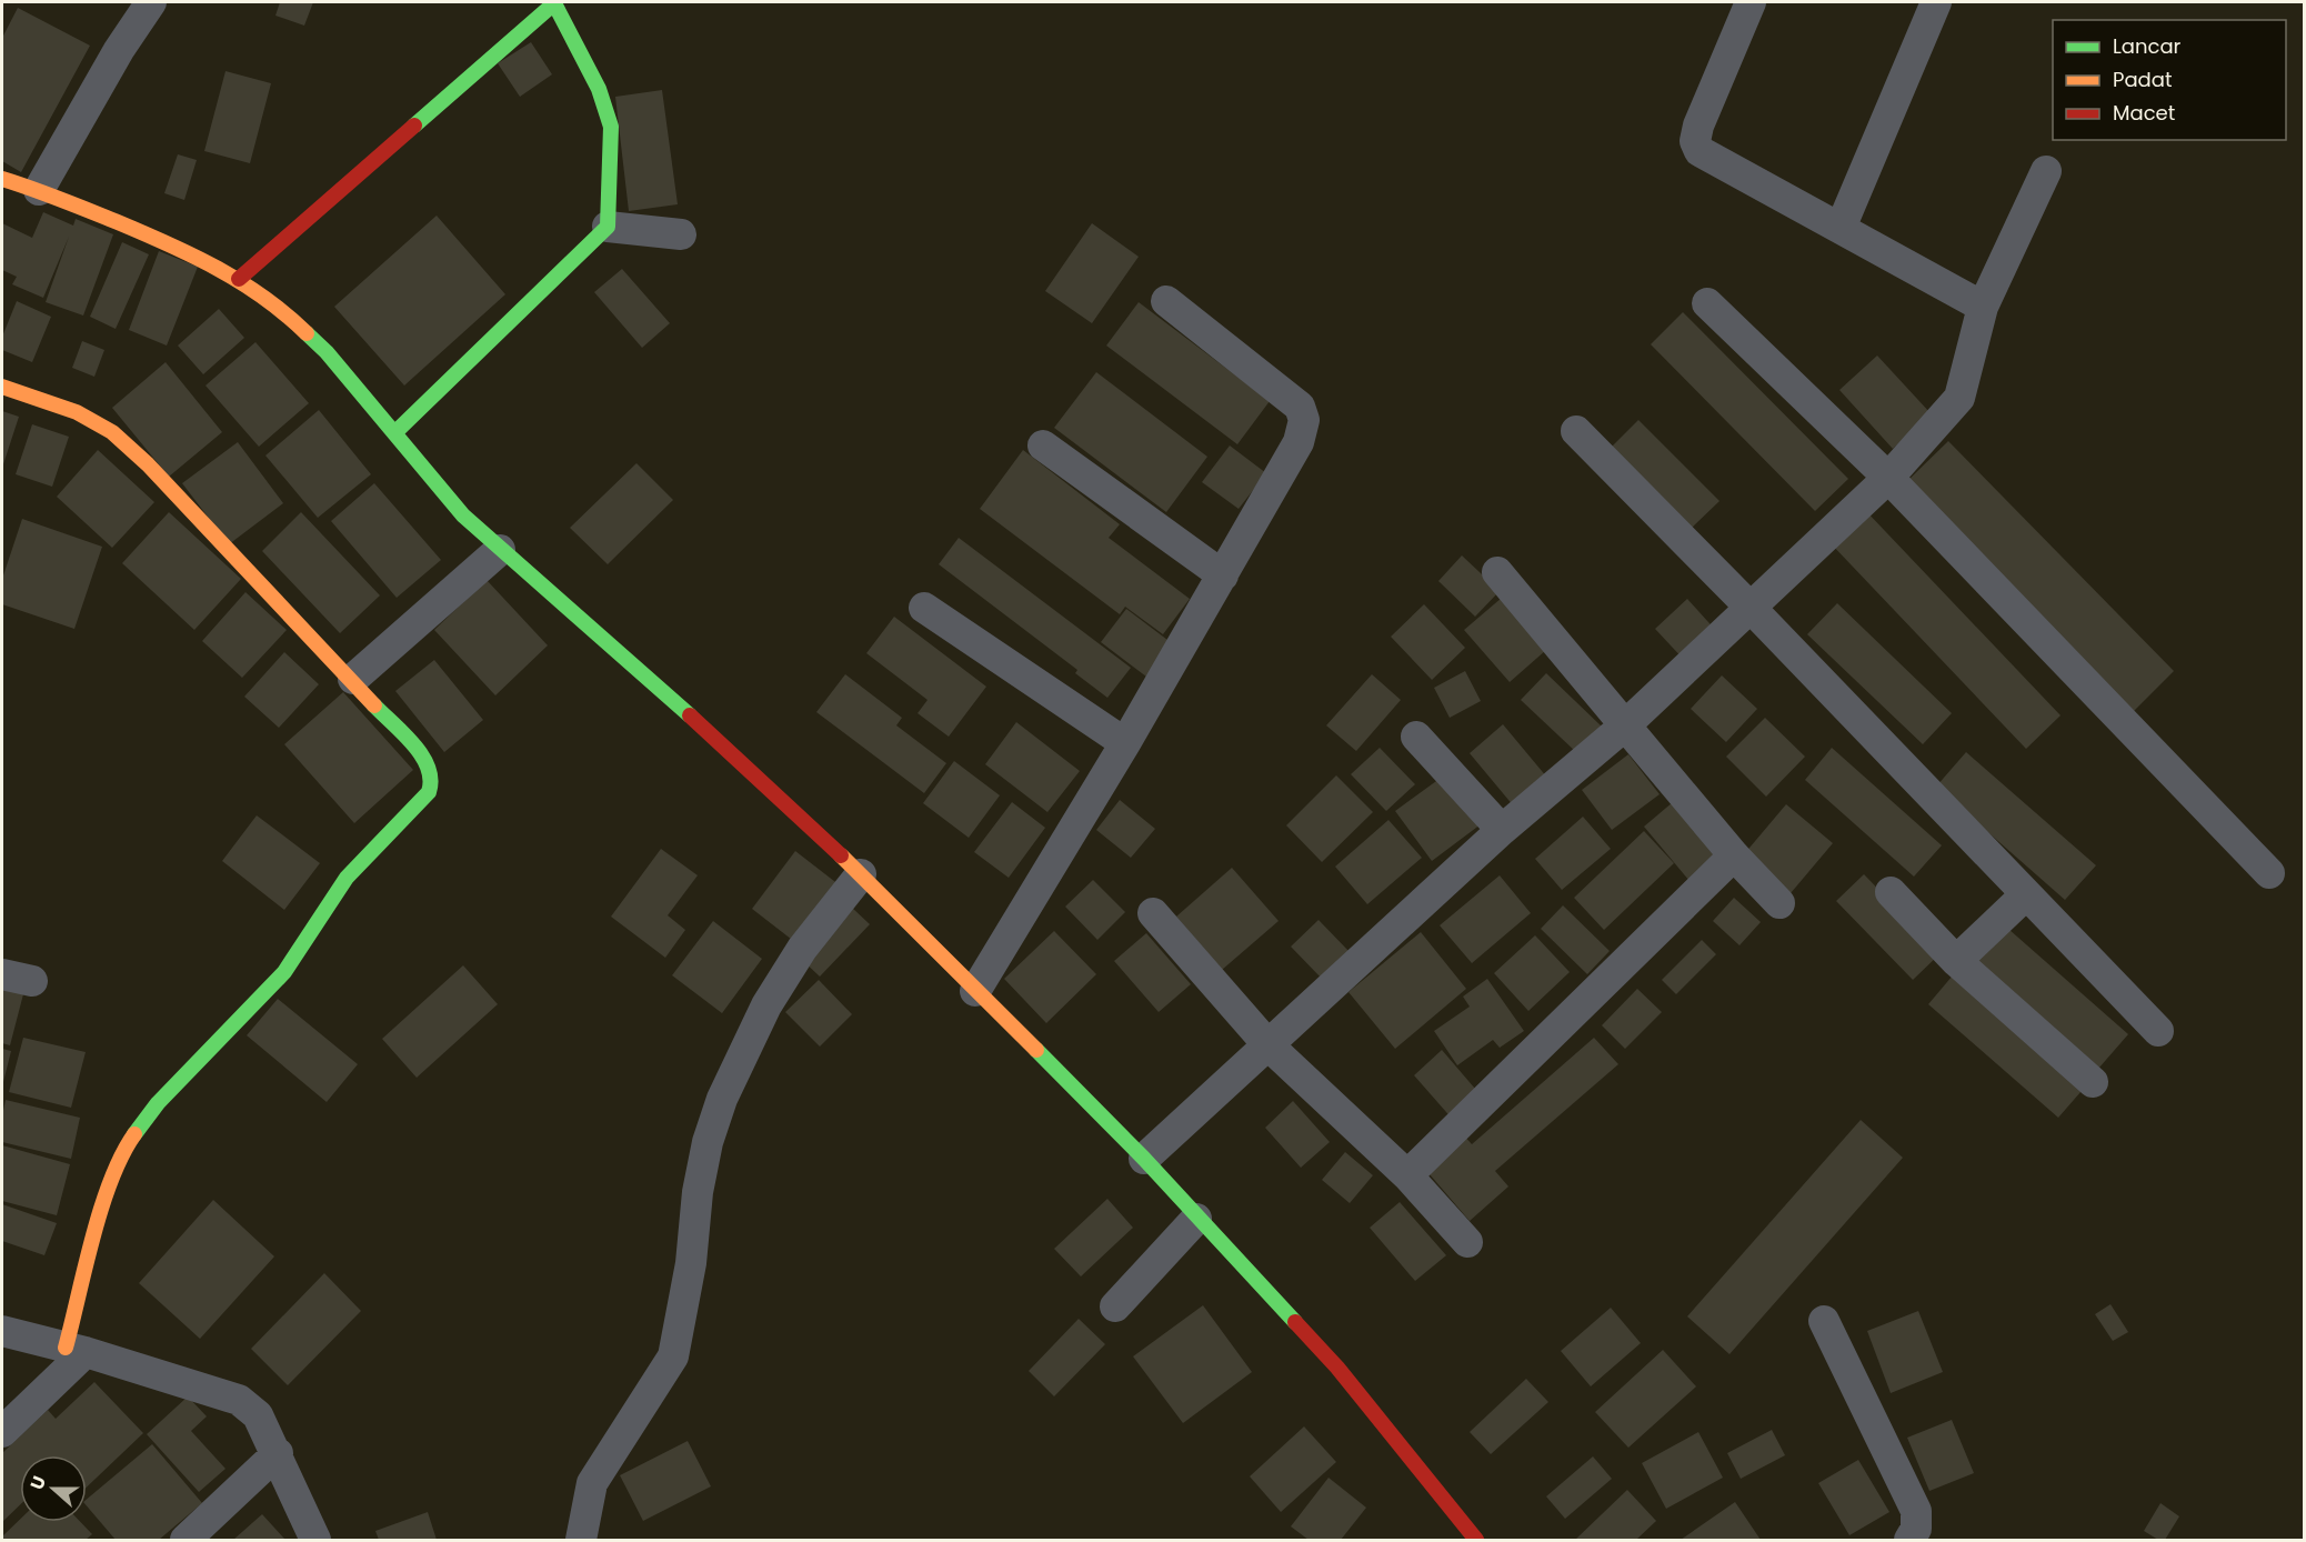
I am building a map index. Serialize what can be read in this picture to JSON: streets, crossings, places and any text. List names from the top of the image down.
{
  "legend": ["Lancar", "Padat", "Macet"],
  "north": "left"
}
